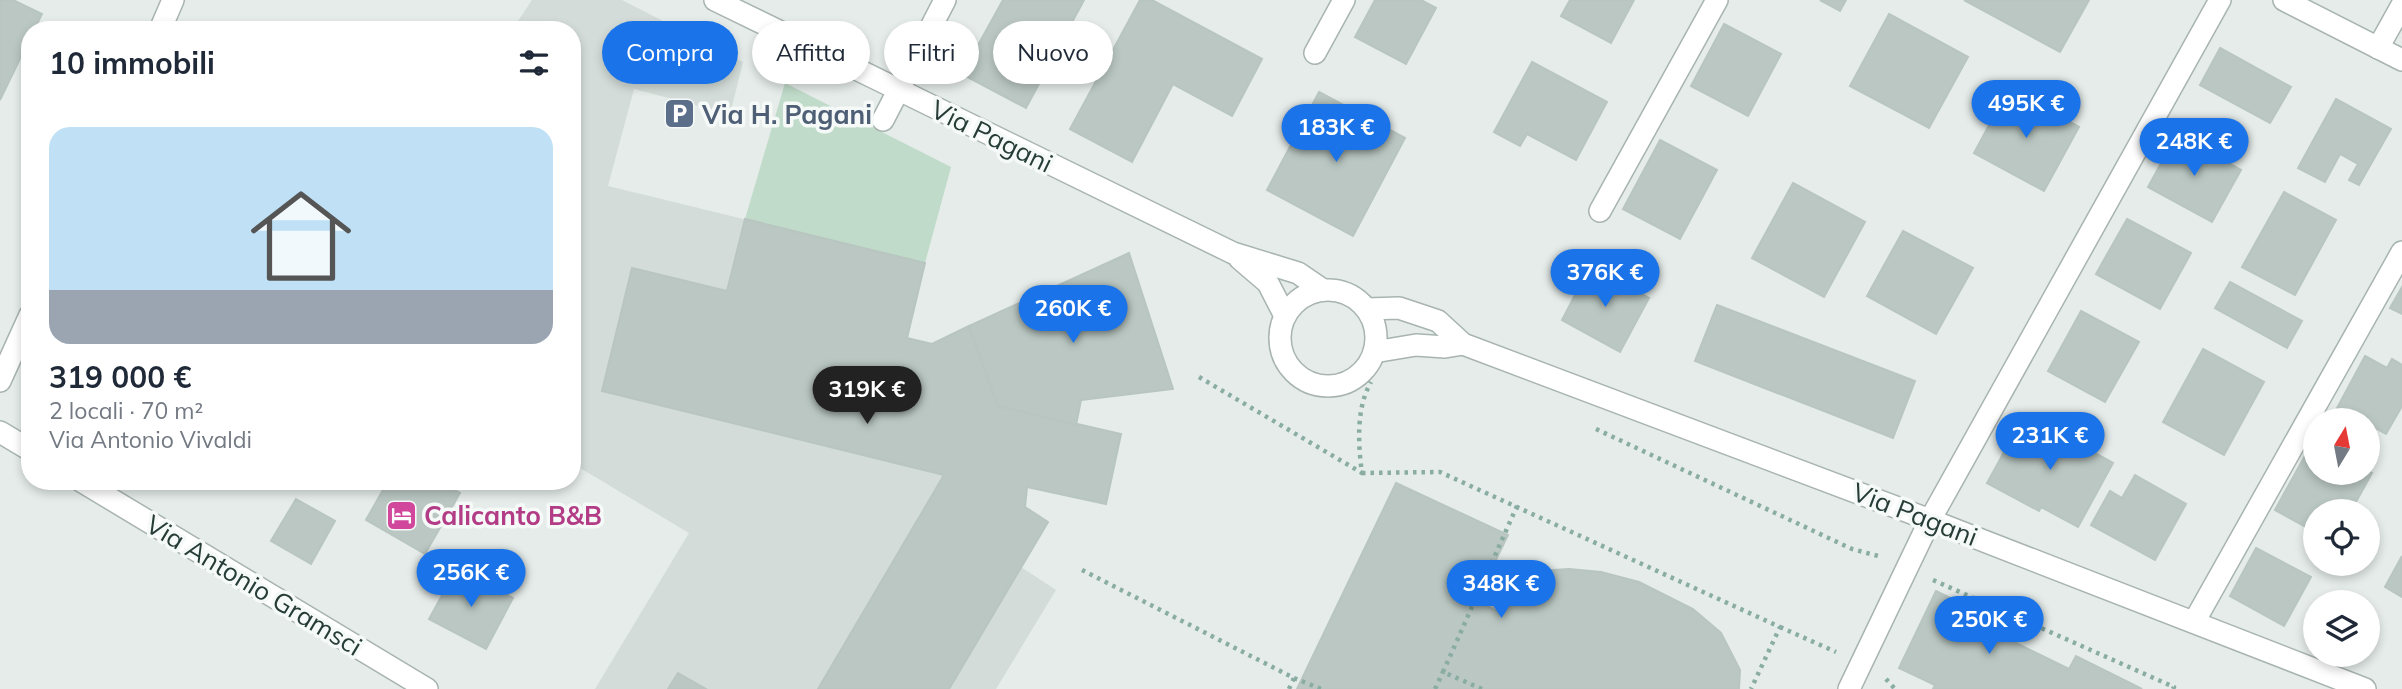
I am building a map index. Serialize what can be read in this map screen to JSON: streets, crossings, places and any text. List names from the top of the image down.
{
  "streets": {
    "street": ["Via Pagani", "Via Antonio Gramsci"]
  },
  "places": {
    "parking": ["Via H. Pagani"],
    "hotel": ["Calicanto B&B"]
  },
  "north": "top",
  "page": {
    "chip": [
      "Compra",
      "Affitta",
      "Filtri",
      "Nuovo"
    ],
    "heading": "10 immobili",
    "price": [
      "495K €",
      "183K €",
      "248K €",
      "376K €",
      "260K €",
      "319K €",
      "231K €",
      "256K €",
      "348K €",
      "250K €"
    ],
    "list": [
      {
        "name": "319 000 €",
        "note": "2 locali · 70 m² · Via Antonio Vivaldi"
      }
    ]
  }
}
